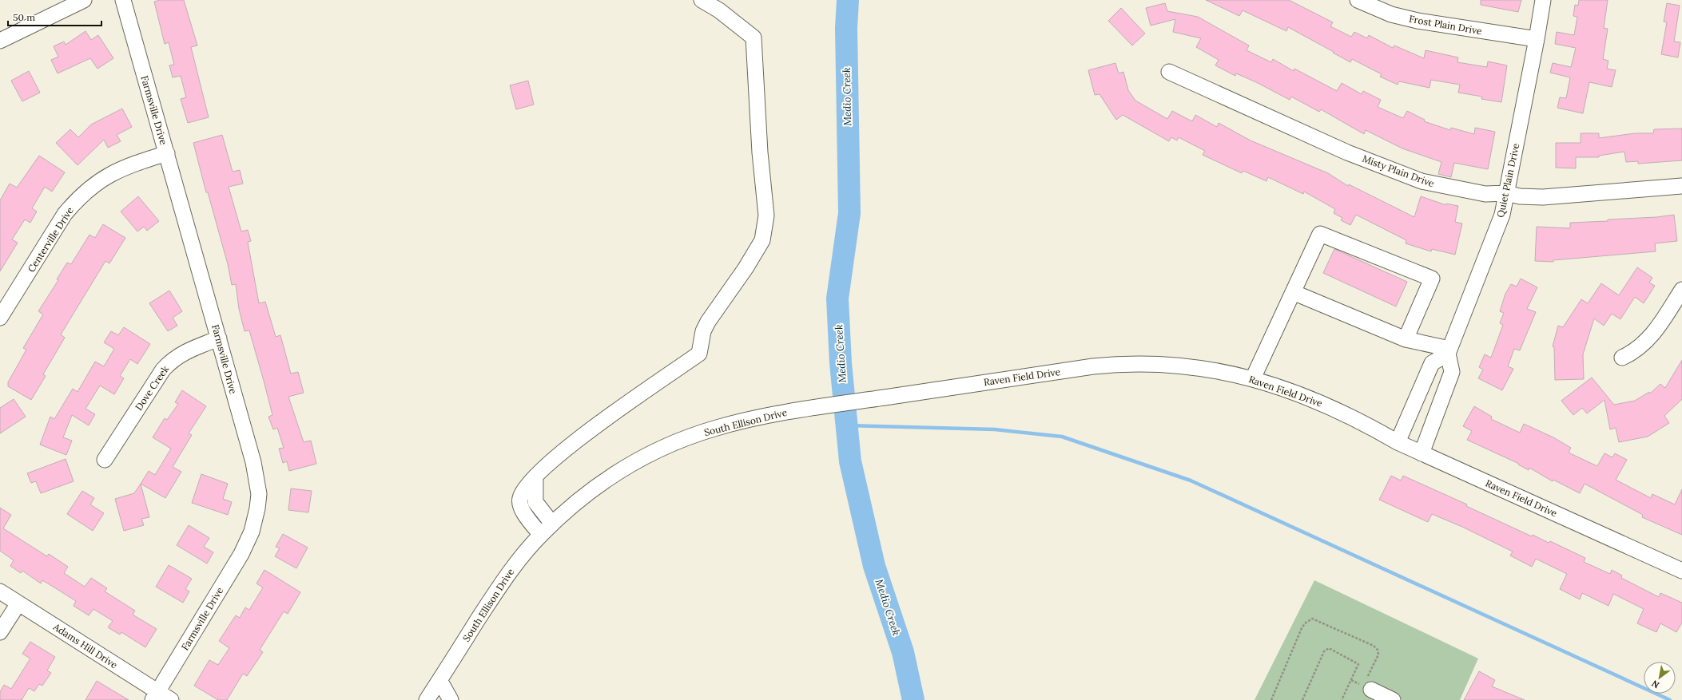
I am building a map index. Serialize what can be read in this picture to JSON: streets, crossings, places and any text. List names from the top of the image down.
{
  "streets": {
    "street": [
      "Frost Plain Drive",
      "Farmsville Drive",
      "Misty Plain Drive",
      "Quiet Plain Drive",
      "Centerville Drive",
      "Raven Field Drive",
      "Dove Creek",
      "South Ellison Drive",
      "Adams Hill Drive"
    ]
  },
  "crossings": [
    ["Frost Plain Drive", "Quiet Plain Drive"],
    ["Farmsville Drive", "Centerville Drive"],
    ["Farmsville Drive", "Dove Creek"],
    ["Farmsville Drive", "Adams Hill Drive"],
    ["Misty Plain Drive", "Quiet Plain Drive"],
    ["Raven Field Drive", "South Ellison Drive"]
  ],
  "water": ["Medio Creek"],
  "scale_bar": "50 m",
  "north": "bottom left"
}
